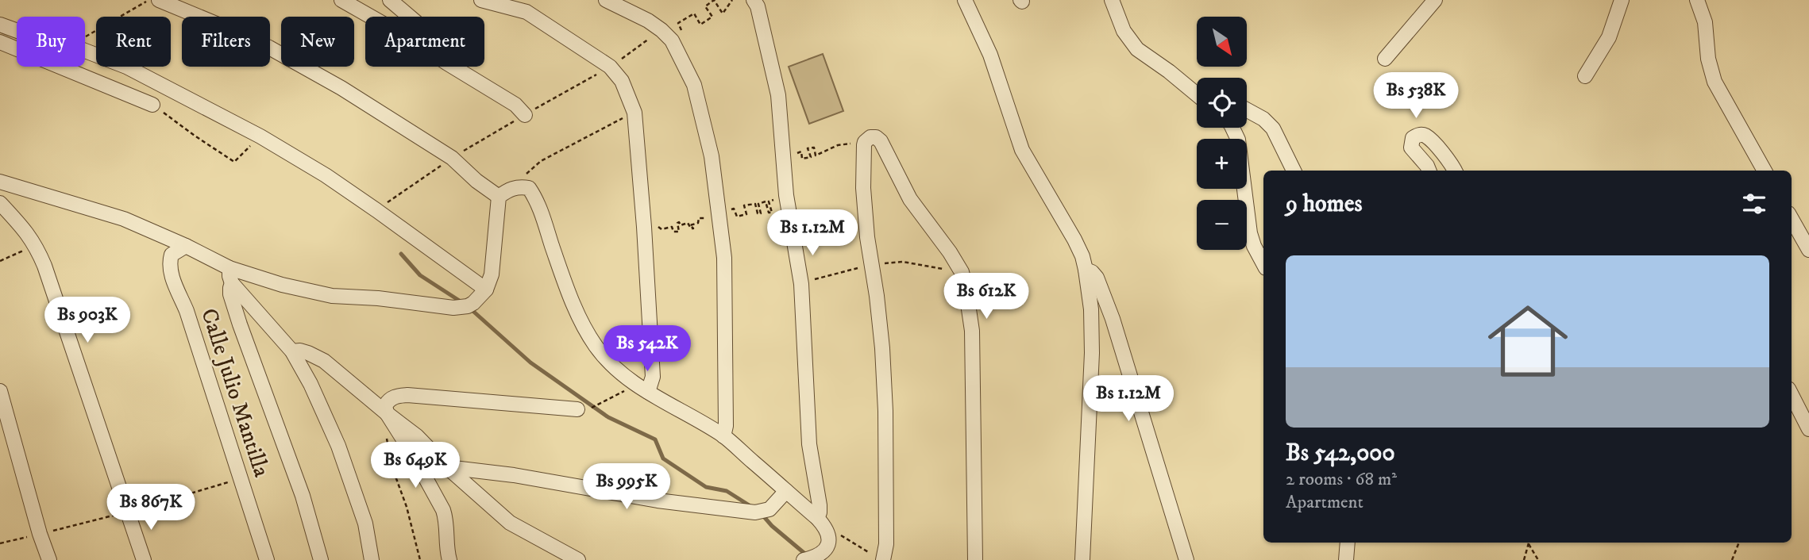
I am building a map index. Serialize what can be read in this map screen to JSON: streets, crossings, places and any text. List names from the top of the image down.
{
  "streets": {
    "street": ["Calle Julio Mantilla"]
  },
  "north": "bottom right",
  "page": {
    "map_buttons": ["+", "−"],
    "chip": [
      "Buy",
      "Rent",
      "Filters",
      "New",
      "Apartment"
    ],
    "price": [
      "Bs 538K",
      "Bs 1.12M",
      "Bs 612K",
      "Bs 903K",
      "Bs 542K",
      "Bs 1.12M",
      "Bs 649K",
      "Bs 995K",
      "Bs 867K"
    ],
    "heading": "9 homes",
    "list": [
      {
        "name": "Bs 542,000",
        "note": "2 rooms · 68 m² · Apartment"
      }
    ]
  }
}
